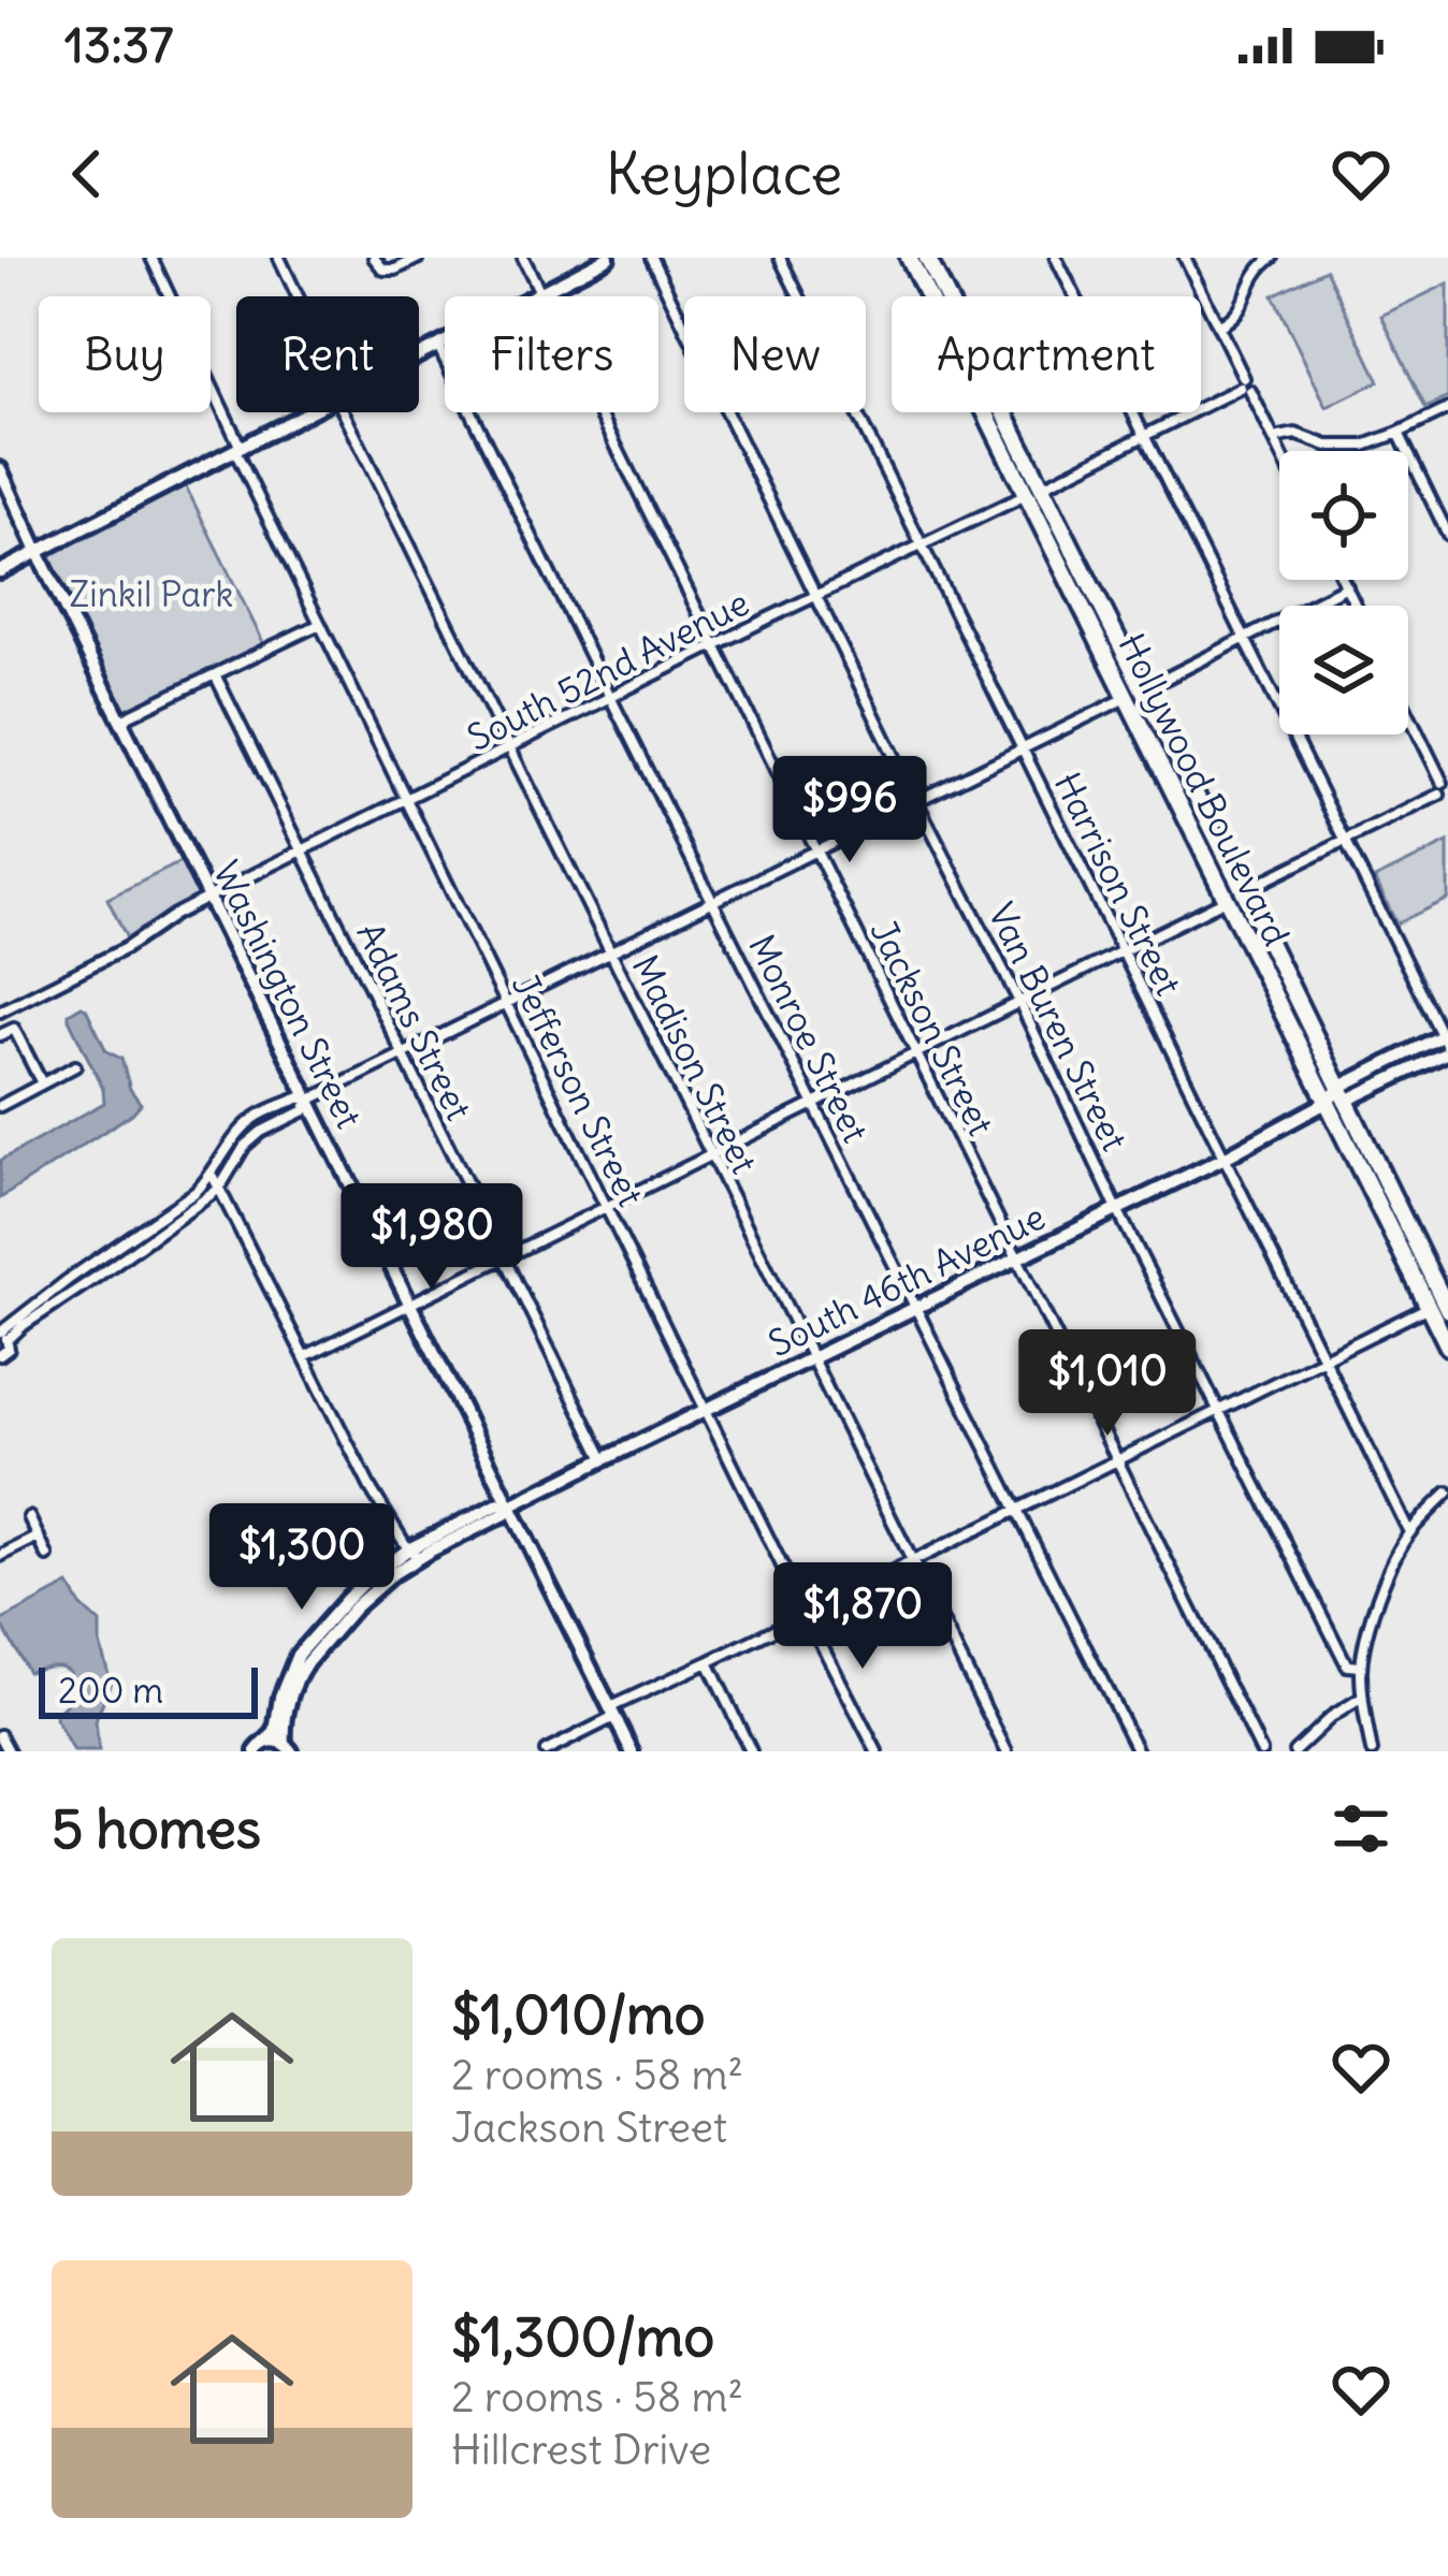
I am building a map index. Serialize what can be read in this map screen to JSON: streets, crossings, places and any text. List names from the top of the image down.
{
  "streets": {
    "highway": ["Hollywood Boulevard"],
    "street": [
      "South 52nd Avenue",
      "Harrison Street",
      "Washington Street",
      "Adams Street",
      "Van Buren Street",
      "Jackson Street",
      "Monroe Street",
      "Madison Street",
      "Jefferson Street",
      "South 46th Avenue"
    ]
  },
  "crossings": [
    ["South 52nd Avenue", "Hollywood Boulevard"],
    ["South 52nd Avenue", "Harrison Street"],
    ["South 52nd Avenue", "Washington Street"],
    ["South 52nd Avenue", "Adams Street"],
    ["South 52nd Avenue", "Van Buren Street"],
    ["South 52nd Avenue", "Jackson Street"],
    ["South 52nd Avenue", "Monroe Street"],
    ["South 52nd Avenue", "Madison Street"],
    ["South 52nd Avenue", "Jefferson Street"],
    ["Hollywood Boulevard", "South 46th Avenue"],
    ["Harrison Street", "South 46th Avenue"],
    ["Washington Street", "South 46th Avenue"],
    ["Adams Street", "South 46th Avenue"],
    ["Van Buren Street", "South 46th Avenue"],
    ["Jackson Street", "South 46th Avenue"],
    ["Monroe Street", "South 46th Avenue"],
    ["Madison Street", "South 46th Avenue"],
    ["Jefferson Street", "South 46th Avenue"]
  ],
  "parks": ["Zinkil Park"],
  "scale_bar": "200 m",
  "page": {
    "status": "13:37",
    "header": "Keyplace",
    "chip": [
      "Buy",
      "Rent",
      "Filters",
      "New",
      "Apartment"
    ],
    "price": [
      "$996",
      "$1,980",
      "$1,010",
      "$1,300",
      "$1,870"
    ],
    "scale": "200 m",
    "heading": "5 homes",
    "list": [
      {
        "name": "$1,010/mo",
        "note": "2 rooms · 58 m² · Jackson Street"
      },
      {
        "name": "$1,300/mo",
        "note": "2 rooms · 58 m² · Hillcrest Drive"
      }
    ]
  }
}
